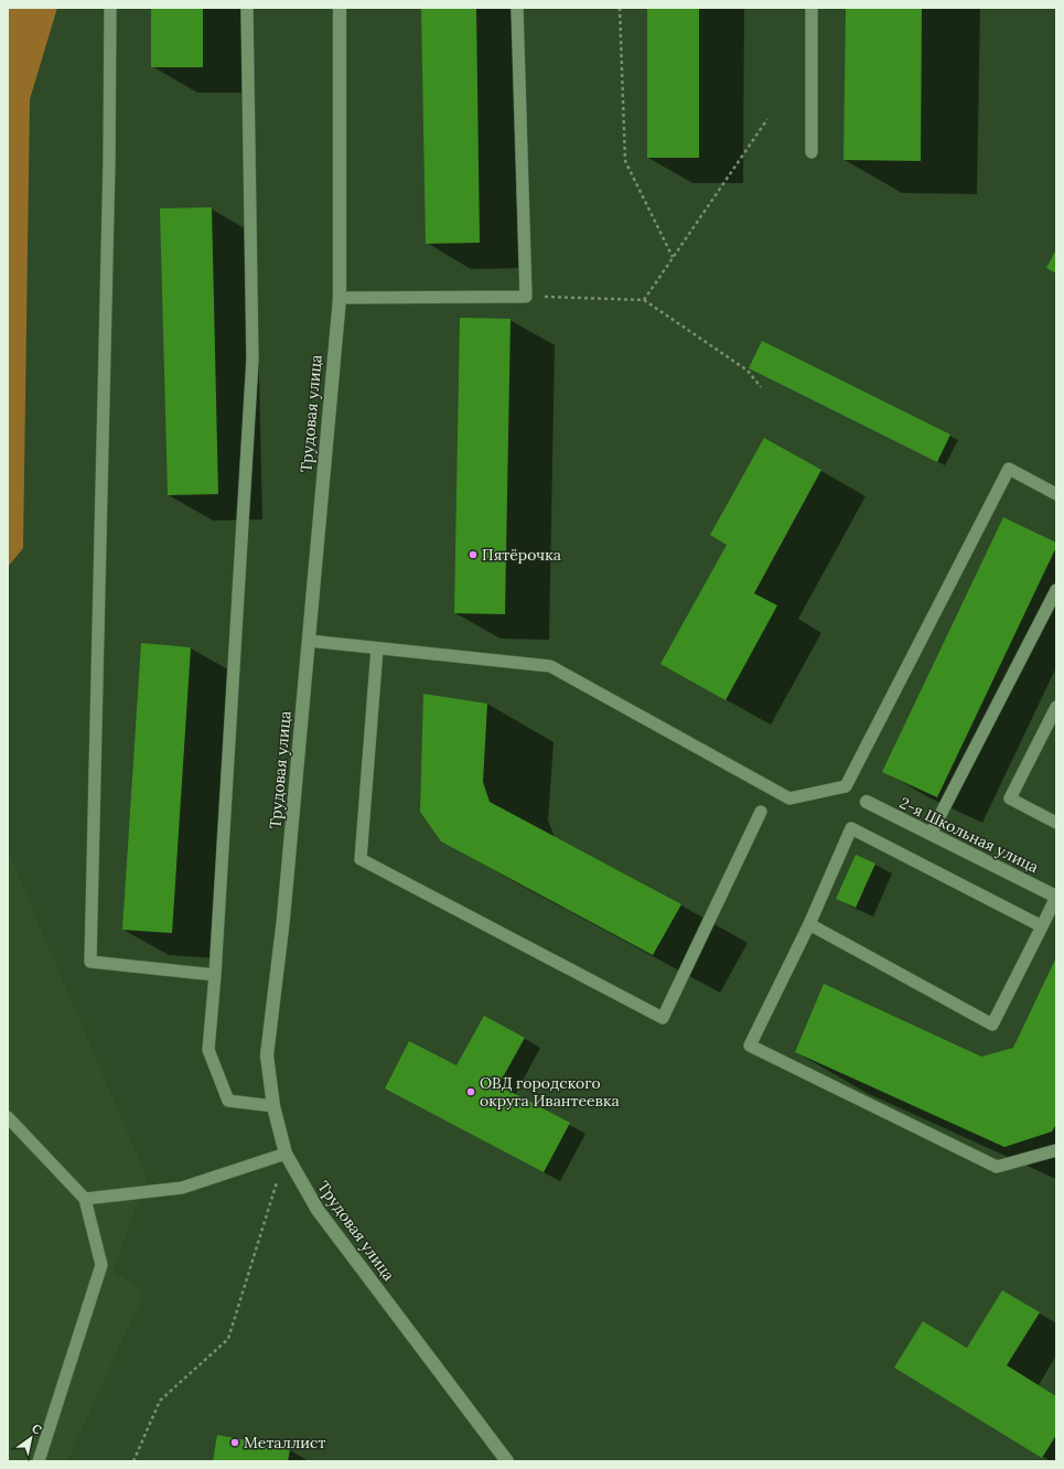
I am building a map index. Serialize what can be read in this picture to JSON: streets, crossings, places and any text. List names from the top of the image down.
{
  "streets": {
    "street": ["Трудовая улица", "2-я Школьная улица"]
  },
  "places": ["Пятёрочка", "ОВД городского округа Ивантеевка", "Металлист"],
  "north": "top right"
}
